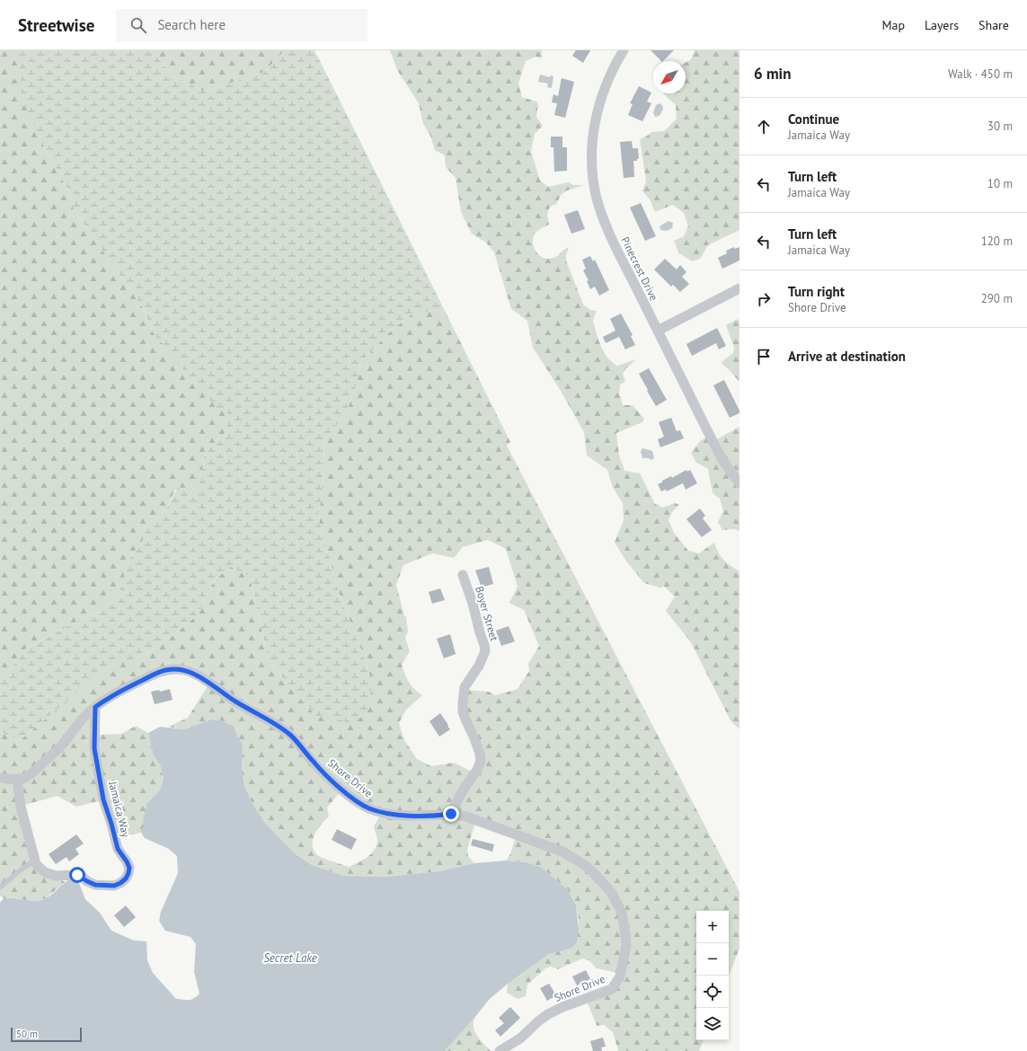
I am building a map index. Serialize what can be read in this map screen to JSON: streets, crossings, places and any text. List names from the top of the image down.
{
  "streets": {
    "street": [
      "Pinecrest Drive",
      "Boyer Street",
      "Shore Drive",
      "Jamaica Way"
    ]
  },
  "crossings": [
    ["Boyer Street", "Shore Drive"],
    ["Shore Drive", "Jamaica Way"]
  ],
  "water": ["Secret Lake"],
  "scale_bar": "50 m",
  "north": "bottom left",
  "page": {
    "header": "Streetwise",
    "search": "Search here",
    "nav": ["Map", "Layers", "Share"],
    "heading": ["6 min", "Walk · 450 m"],
    "list": [
      ["Continue", "Jamaica Way", "30 m"],
      ["Turn left", "Jamaica Way", "10 m"],
      ["Turn left", "Jamaica Way", "120 m"],
      ["Turn right", "Shore Drive", "290 m"],
      "Arrive at destination"
    ],
    "map_buttons": ["+", "−"],
    "scale": "50 m"
  }
}
